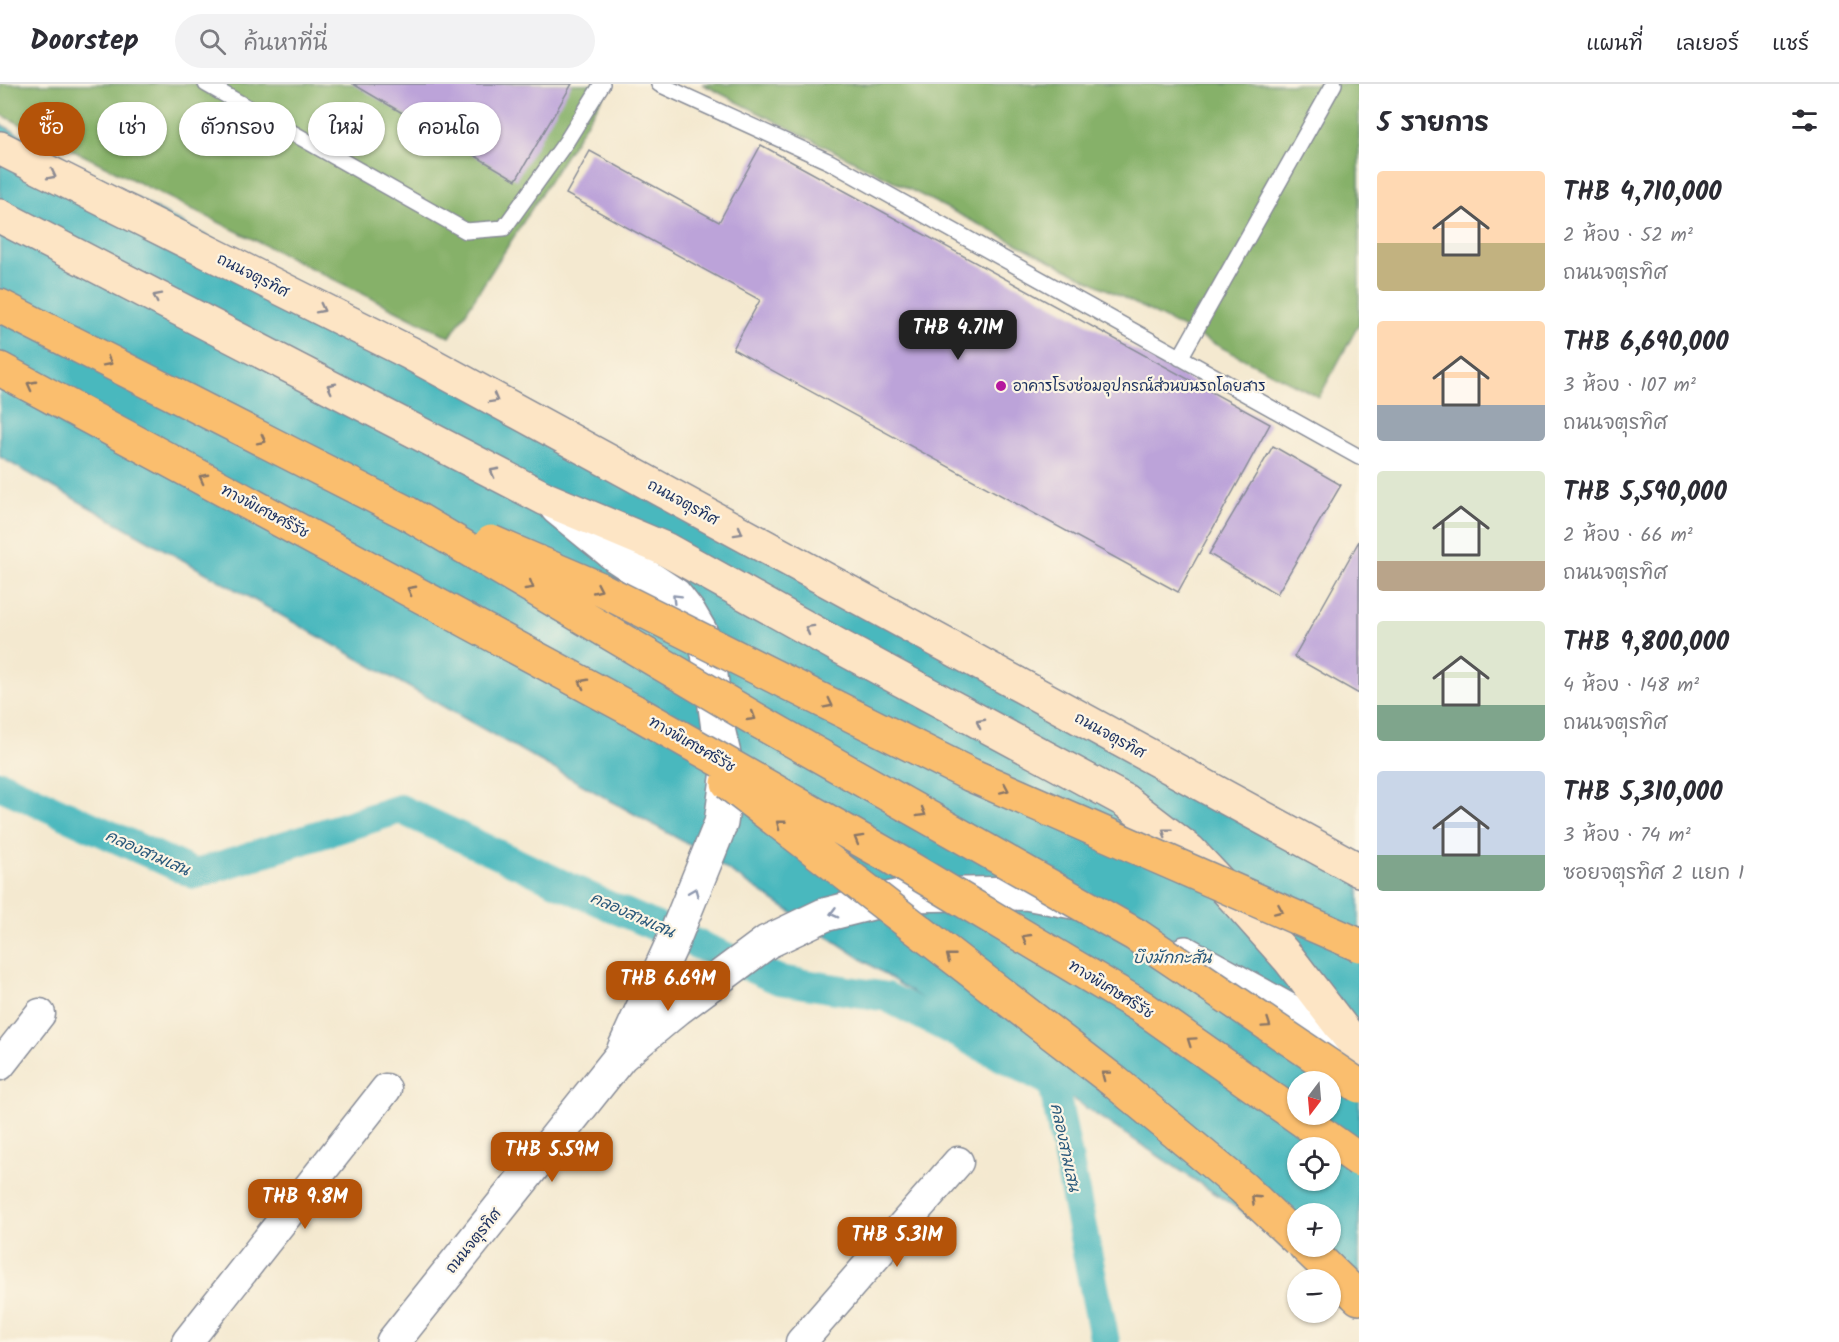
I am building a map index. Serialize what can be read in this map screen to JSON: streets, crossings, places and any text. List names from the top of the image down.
{
  "streets": {
    "highway": ["ทางพิเศษศรีรัช"],
    "main road": ["ถนนจตุรทิศ"]
  },
  "water": ["คลองสามเสน", "บึงมักกะสัน"],
  "places": ["อาคารโรงซ่อมอุปกรณ์ส่วนบนรถโดยสาร"],
  "north": "bottom",
  "page": {
    "header": "Doorstep",
    "search": "ค้นหาที่นี่",
    "nav": ["แผนที่", "เลเยอร์", "แชร์"],
    "heading": "5 รายการ",
    "chip": [
      "ซื้อ",
      "เช่า",
      "ตัวกรอง",
      "ใหม่",
      "คอนโด"
    ],
    "list": [
      {
        "name": "THB 4,710,000",
        "note": "2 ห้อง · 52 m² · ถนนจตุรทิศ"
      },
      {
        "name": "THB 6,690,000",
        "note": "3 ห้อง · 107 m² · ถนนจตุรทิศ"
      },
      {
        "name": "THB 5,590,000",
        "note": "2 ห้อง · 66 m² · ถนนจตุรทิศ"
      },
      {
        "name": "THB 9,800,000",
        "note": "4 ห้อง · 148 m² · ถนนจตุรทิศ"
      },
      {
        "name": "THB 5,310,000",
        "note": "3 ห้อง · 74 m² · ซอยจตุรทิศ 2 แยก 1"
      }
    ],
    "price": [
      "THB 4.71M",
      "THB 6.69M",
      "THB 5.59M",
      "THB 9.8M",
      "THB 5.31M"
    ],
    "map_buttons": ["+", "−"]
  }
}
